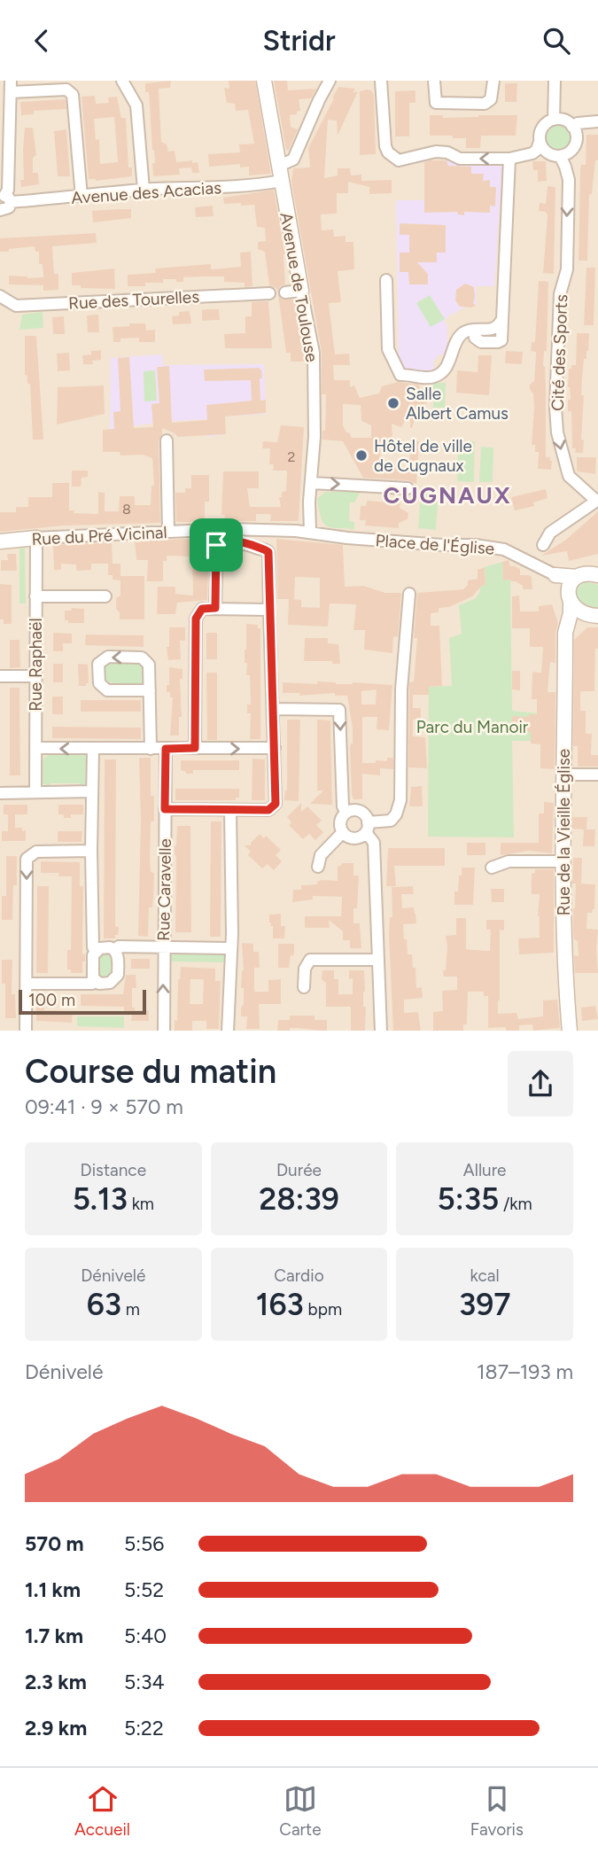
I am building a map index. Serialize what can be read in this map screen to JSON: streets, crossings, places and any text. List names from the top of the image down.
{
  "streets": {
    "street": [
      "Avenue des Acacias",
      "Avenue de Toulouse",
      "Rue des Tourelles",
      "Cité des Sports",
      "Rue du Pré Vicinal",
      "Place de l'Église",
      "Rue Raphaël",
      "Rue de la Vieille Église",
      "Rue Caravelle"
    ]
  },
  "crossings": [
    ["Avenue des Acacias", "Avenue de Toulouse"],
    ["Avenue de Toulouse", "Rue du Pré Vicinal"],
    ["Avenue de Toulouse", "Place de l'Église"],
    ["Rue du Pré Vicinal", "Place de l'Église"],
    ["Rue du Pré Vicinal", "Rue Raphaël"],
    ["Place de l'Église", "Rue de la Vieille Église"]
  ],
  "one_way": ["Cité des Sports"],
  "districts": ["CUGNAUX"],
  "parks": ["Parc du Manoir"],
  "places": ["Salle Albert Camus", "Hôtel de ville de Cugnaux"],
  "house_numbers": ["2", "8"],
  "scale_bar": "100 m",
  "page": {
    "header": "Stridr",
    "scale": "100 m",
    "heading": ["Course du matin", "09:41 · 9 × 570 m"],
    "stats": [
      ["Distance", "5.13 km"],
      ["Durée", "28:39"],
      ["Allure", "5:35 /km"],
      ["Dénivelé", "63 m"],
      ["Cardio", "163 bpm"],
      ["kcal", "397"]
    ],
    "chart": ["Dénivelé", "187–193 m"],
    "list": [
      {
        "name": "570 m",
        "note": "5:56"
      },
      {
        "name": "1.1 km",
        "note": "5:52"
      },
      {
        "name": "1.7 km",
        "note": "5:40"
      },
      {
        "name": "2.3 km",
        "note": "5:34"
      },
      {
        "name": "2.9 km",
        "note": "5:22"
      }
    ],
    "tabs": ["Accueil", "Carte", "Favoris"]
  }
}
